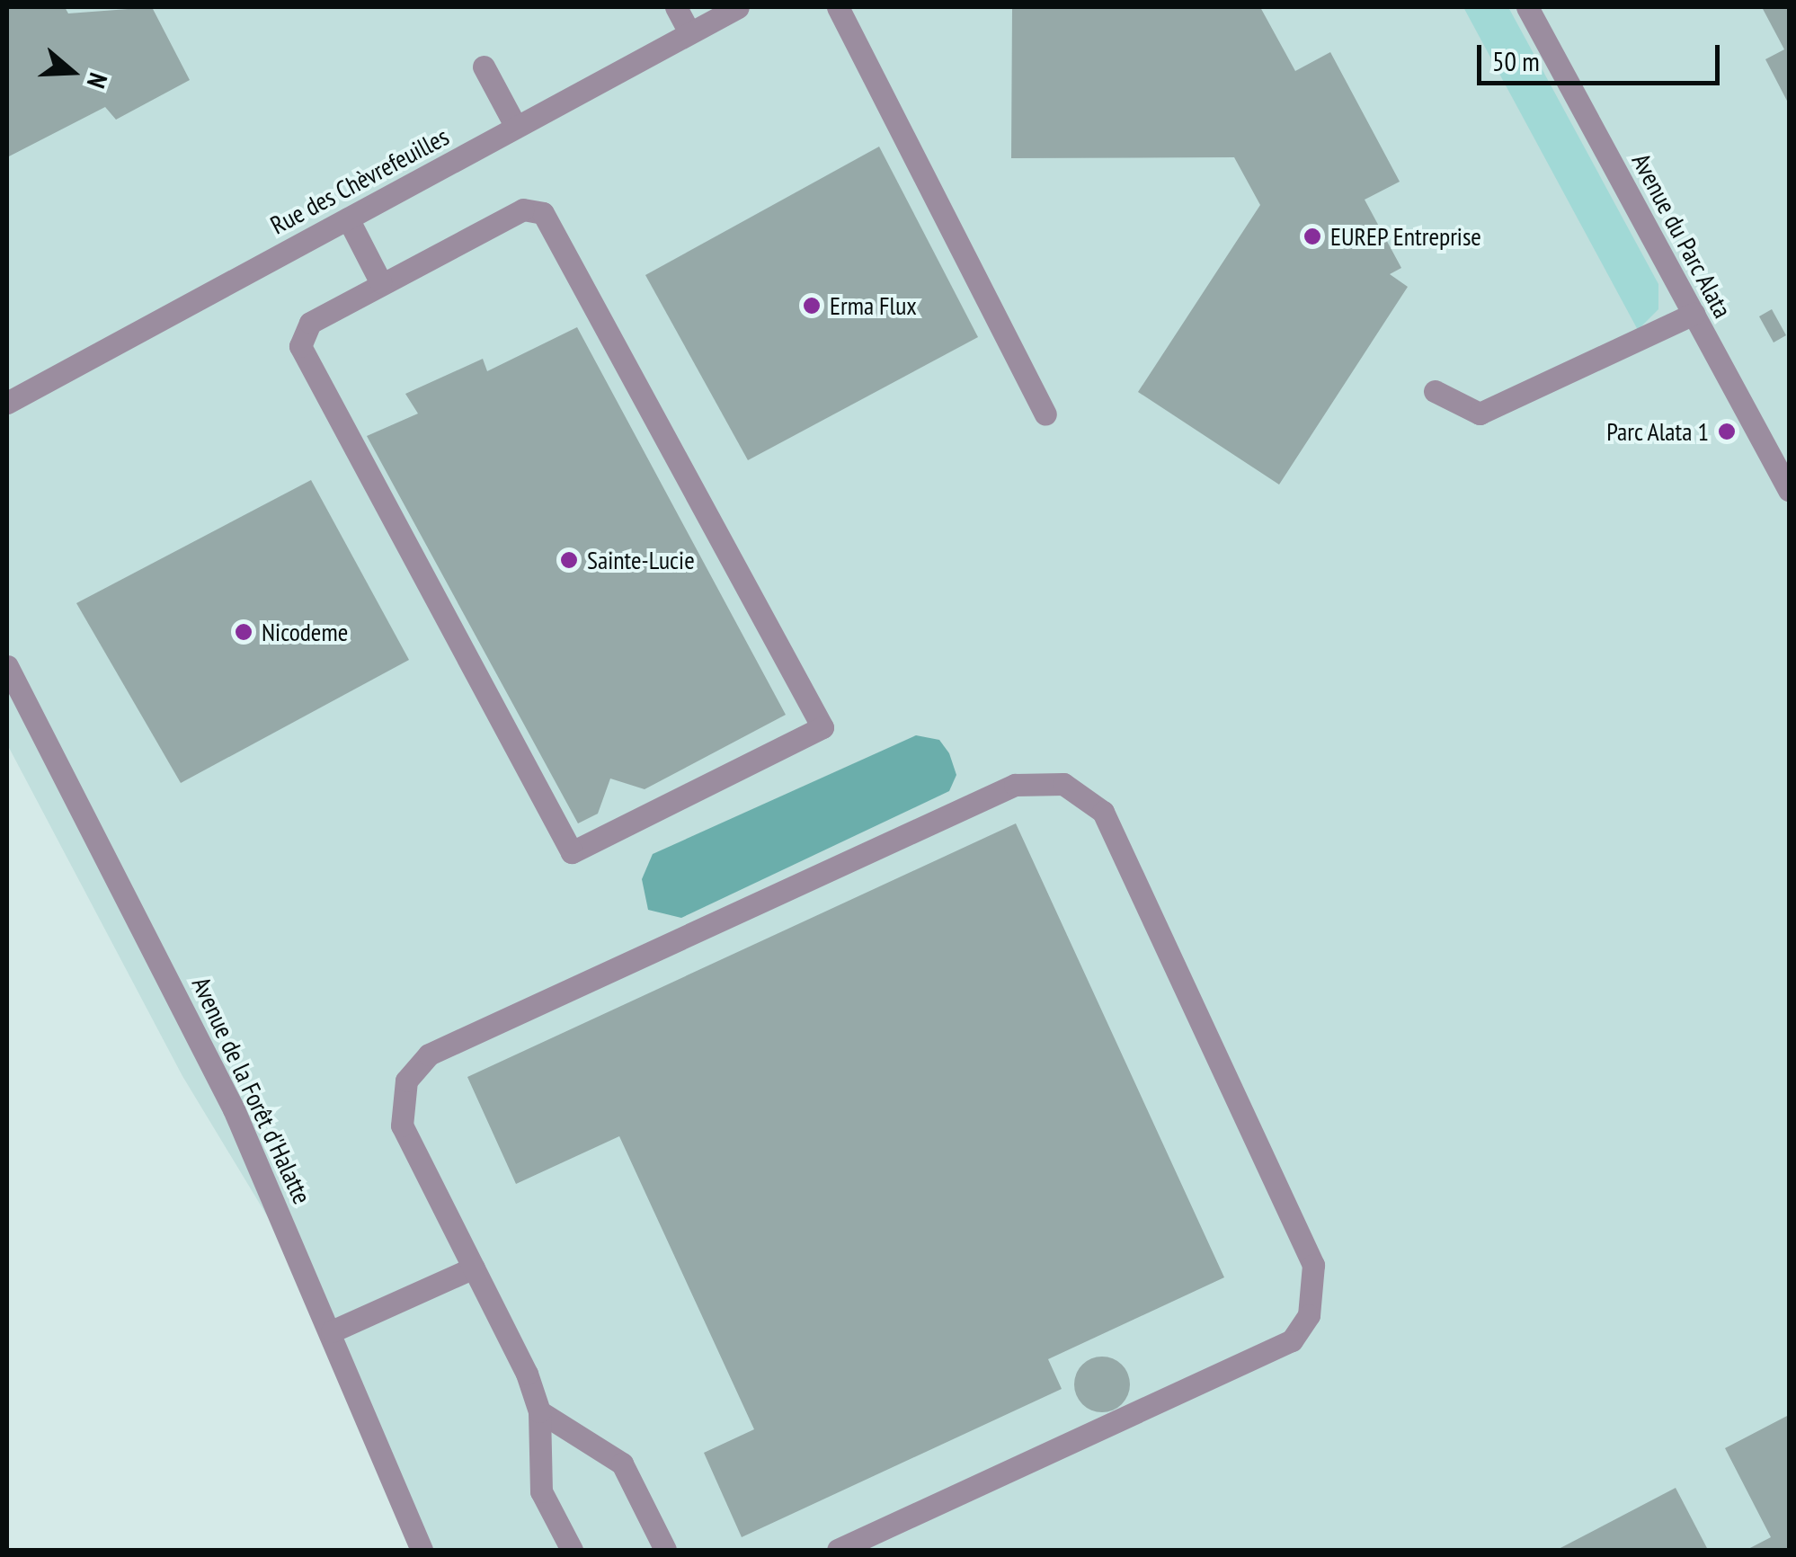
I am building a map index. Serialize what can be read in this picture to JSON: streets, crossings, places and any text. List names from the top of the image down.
{
  "streets": {
    "street": ["Rue des Chèvrefeuilles", "Avenue du Parc Alata", "Avenue de la Forêt d'Halatte"]
  },
  "places": [
    "EUREP Entreprise",
    "Erma Flux",
    "Parc Alata 1",
    "Sainte-Lucie",
    "Nicodeme"
  ],
  "scale_bar": "50 m",
  "north": "right"
}
